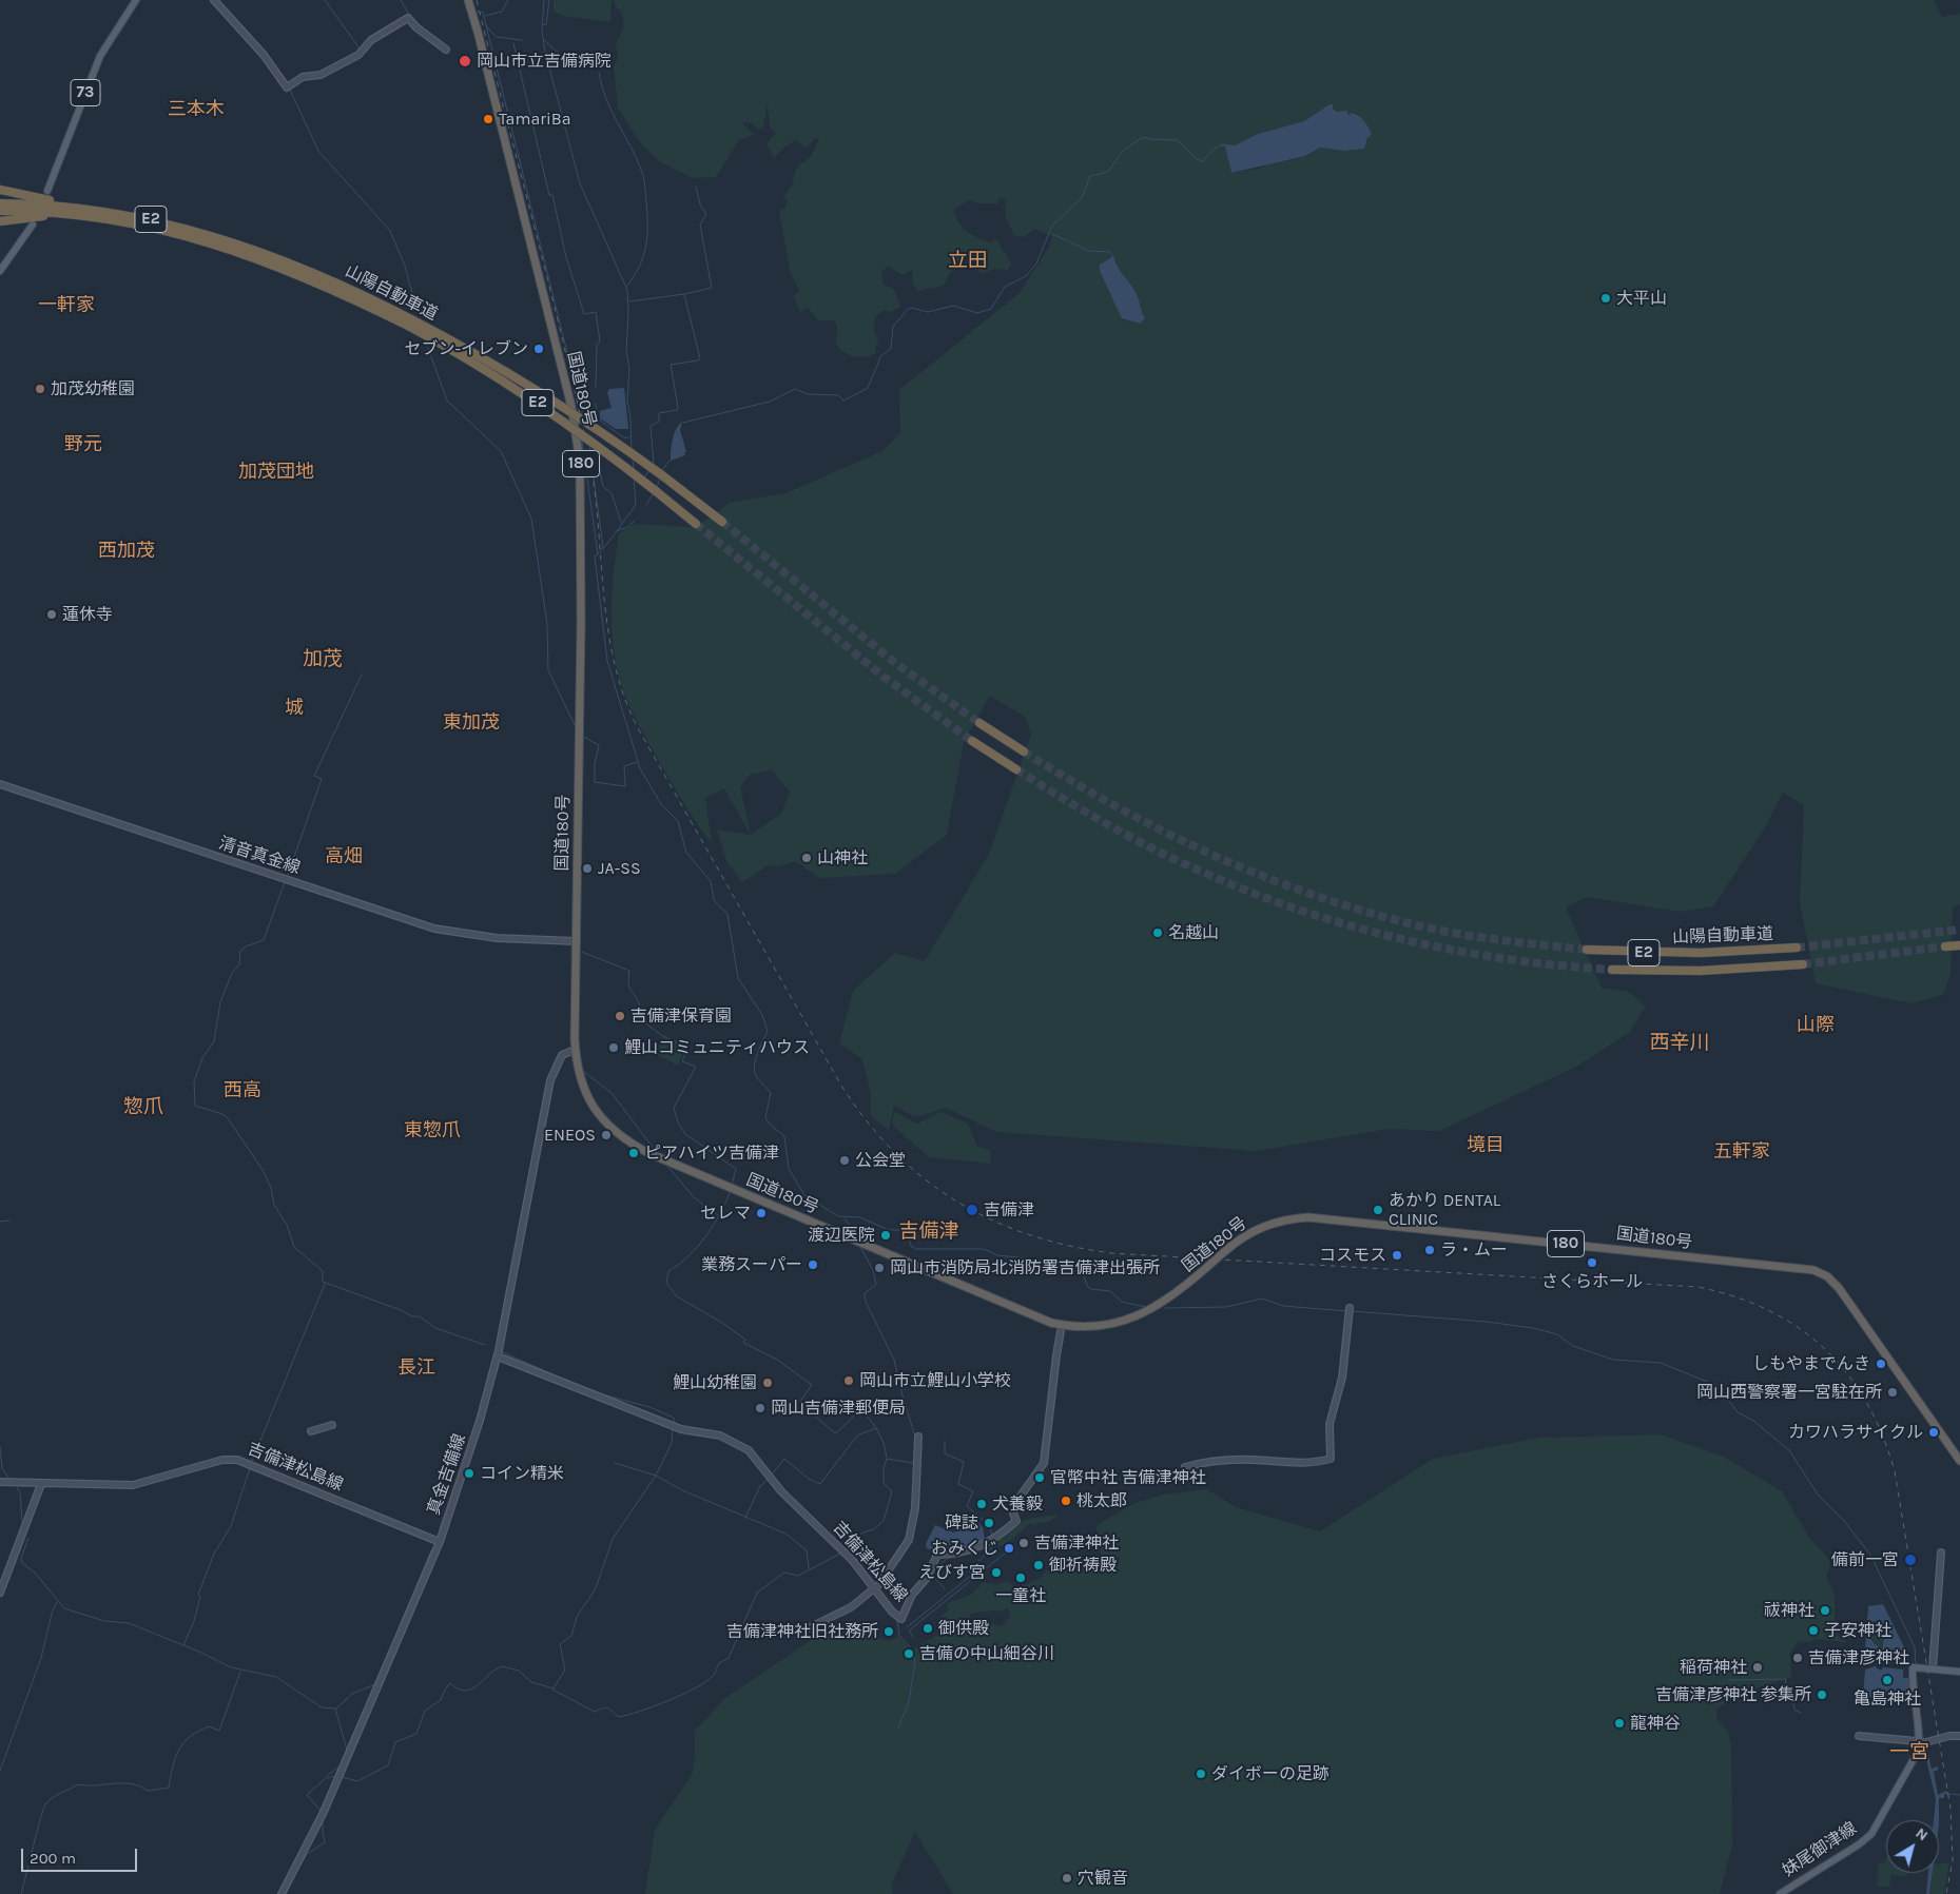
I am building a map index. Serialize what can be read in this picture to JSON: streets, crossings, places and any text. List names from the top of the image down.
{
  "streets": {
    "highway": [
      "E2",
      "山陽自動車道",
      "国道180号",
      "180"
    ],
    "main road": [
      "73",
      "清音真金線",
      "吉備津松島線",
      "真金吉備線",
      "妹尾御津線"
    ]
  },
  "crossings": [
    ["国道180号", "清音真金線"],
    ["国道180号", "吉備津松島線"],
    ["国道180号", "真金吉備線"],
    ["吉備津松島線", "真金吉備線"]
  ],
  "districts": [
    "三本木",
    "立田",
    "一軒家",
    "野元",
    "加茂団地",
    "西加茂",
    "加茂",
    "城",
    "東加茂",
    "高畑",
    "山際",
    "西辛川",
    "西高",
    "惣爪",
    "東惣爪",
    "境目",
    "五軒家",
    "吉備津",
    "長江",
    "一宮"
  ],
  "places": [
    "岡山市立吉備病院",
    "TamariBa",
    "大平山",
    "セブン-イレブン",
    "加茂幼稚園",
    "蓮休寺",
    "山神社",
    "JA-SS",
    "名越山",
    "吉備津保育園",
    "鯉山コミュニティハウス",
    "ENEOS",
    "ピアハイツ吉備津",
    "公会堂",
    "吉備津",
    "あかり DENTAL CLINIC",
    "セレマ",
    "渡辺医院",
    "ラ・ムー",
    "コスモス",
    "さくらホール",
    "業務スーパー",
    "岡山市消防局北消防署吉備津出張所",
    "しもやまでんき",
    "岡山市立鯉山小学校",
    "鯉山幼稚園",
    "岡山西警察署一宮駐在所",
    "岡山吉備津郵便局",
    "カワハラサイクル",
    "コイン精米",
    "官幣中社 吉備津神社",
    "桃太郎",
    "犬養毅",
    "碑誌",
    "吉備津神社",
    "おみくじ",
    "備前一宮",
    "御祈祷殿",
    "えびす宮",
    "一童社",
    "祓神社",
    "御供殿",
    "子安神社",
    "吉備津神社旧社務所",
    "吉備の中山細谷川",
    "吉備津彦神社",
    "稲荷神社",
    "亀島神社",
    "吉備津彦神社 参集所",
    "龍神谷",
    "ダイボーの足跡",
    "穴観音"
  ],
  "scale_bar": "200 m",
  "north": "top right"
}
